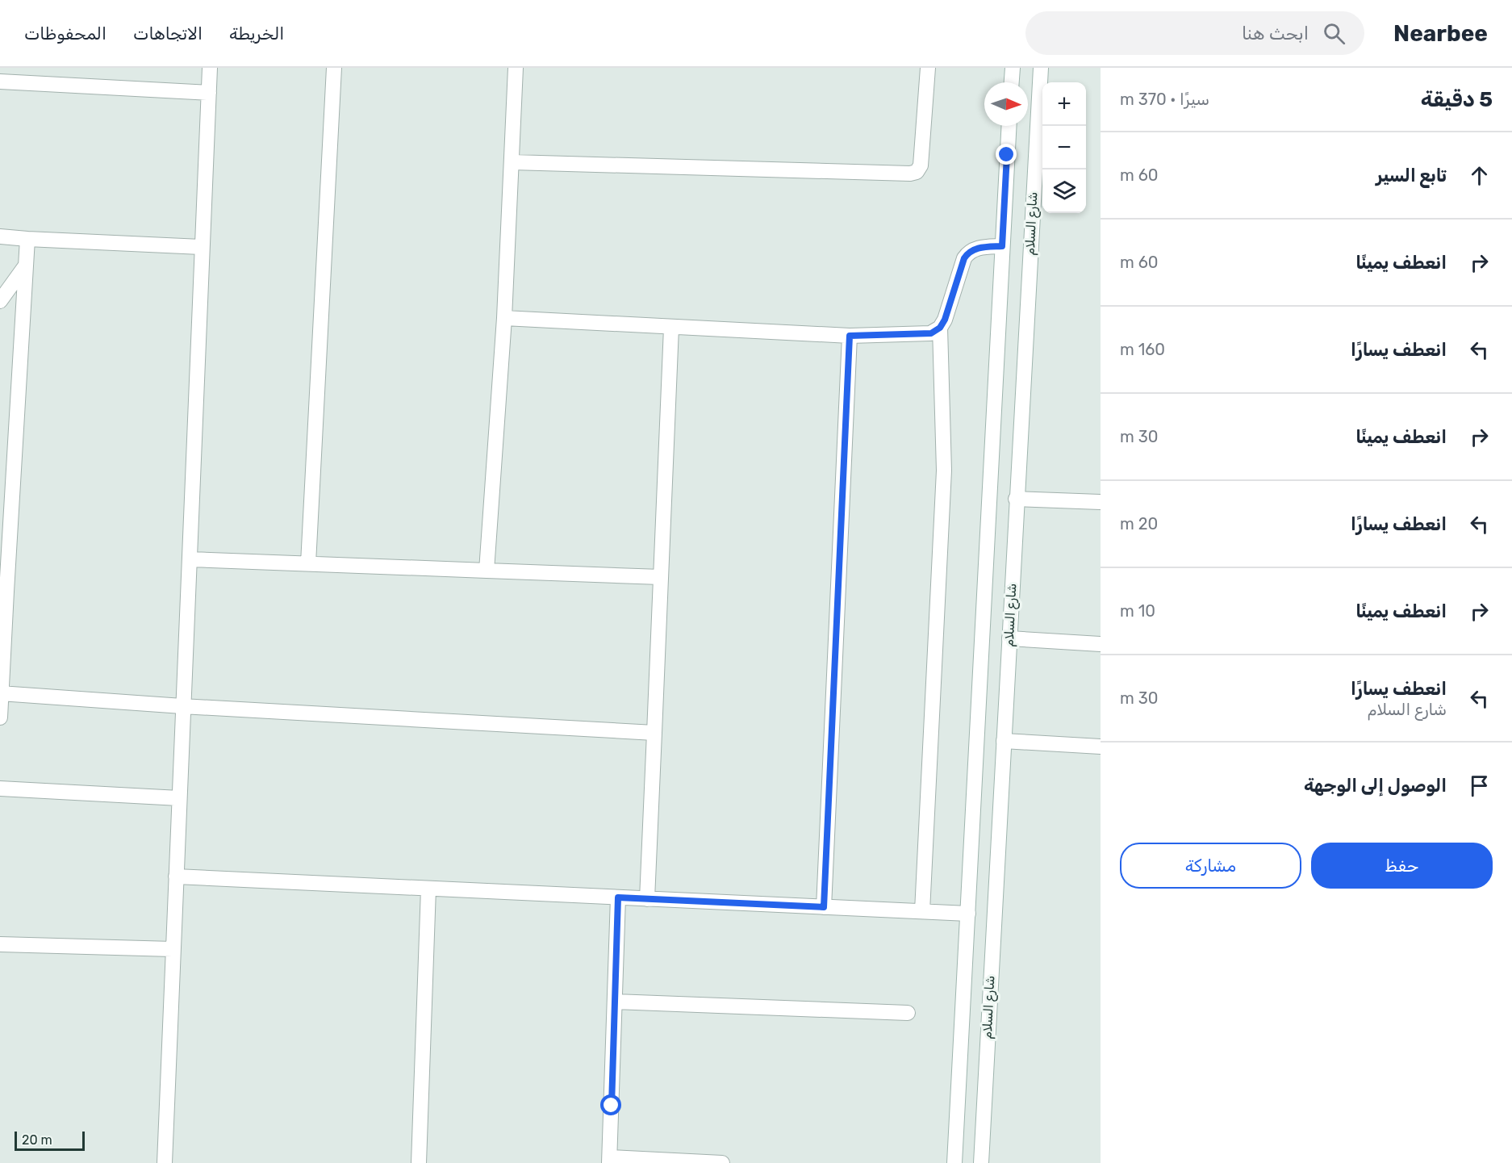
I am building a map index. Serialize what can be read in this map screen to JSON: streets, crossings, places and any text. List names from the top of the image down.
{
  "streets": {
    "street": ["شارع السلام"]
  },
  "scale_bar": "20 m",
  "north": "right",
  "page": {
    "header": "Nearbee",
    "search": "ابحث هنا",
    "nav": ["الخريطة", "الاتجاهات", "المحفوظات"],
    "heading": ["5 دقيقة", "سيرًا · 370 m"],
    "map_buttons": ["+", "−"],
    "list": [
      ["تابع السير", "60 m"],
      ["انعطف يمينًا", "60 m"],
      ["انعطف يسارًا", "160 m"],
      ["انعطف يمينًا", "30 m"],
      ["انعطف يسارًا", "20 m"],
      ["انعطف يمينًا", "10 m"],
      ["انعطف يسارًا", "شارع السلام", "30 m"],
      "الوصول إلى الوجهة"
    ],
    "buttons": ["حفظ", "مشاركة"],
    "scale": "20 m"
  }
}
